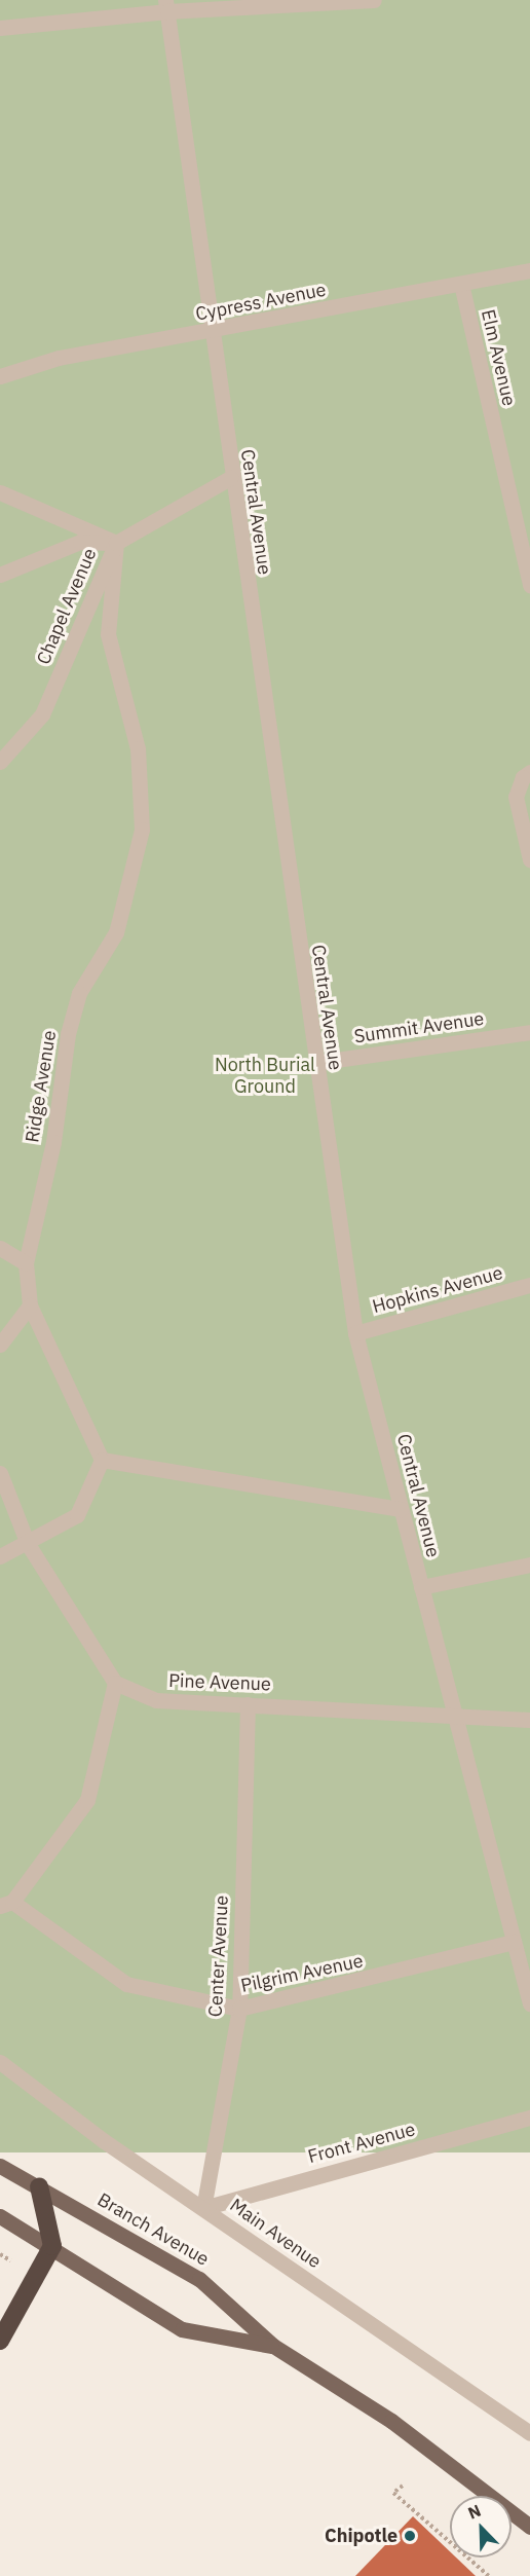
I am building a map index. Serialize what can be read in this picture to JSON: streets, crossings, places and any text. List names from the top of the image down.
{
  "streets": {
    "main road": ["Branch Avenue"],
    "lane": [
      "Cypress Avenue",
      "Elm Avenue",
      "Central Avenue",
      "Chapel Avenue",
      "Summit Avenue",
      "Ridge Avenue",
      "Hopkins Avenue",
      "Pine Avenue",
      "Center Avenue",
      "Pilgrim Avenue",
      "Front Avenue",
      "Main Avenue"
    ]
  },
  "crossings": [
    ["Cypress Avenue", "Elm Avenue"],
    ["Cypress Avenue", "Central Avenue"],
    ["Central Avenue", "Chapel Avenue"],
    ["Central Avenue", "Summit Avenue"],
    ["Central Avenue", "Hopkins Avenue"],
    ["Central Avenue", "Pine Avenue"],
    ["Central Avenue", "Pilgrim Avenue"],
    ["Chapel Avenue", "Ridge Avenue"],
    ["Pine Avenue", "Center Avenue"],
    ["Center Avenue", "Pilgrim Avenue"],
    ["Center Avenue", "Front Avenue"],
    ["Center Avenue", "Main Avenue"],
    ["Front Avenue", "Main Avenue"]
  ],
  "parks": ["North Burial Ground"],
  "places": ["Chipotle"],
  "north": "top left"
}
